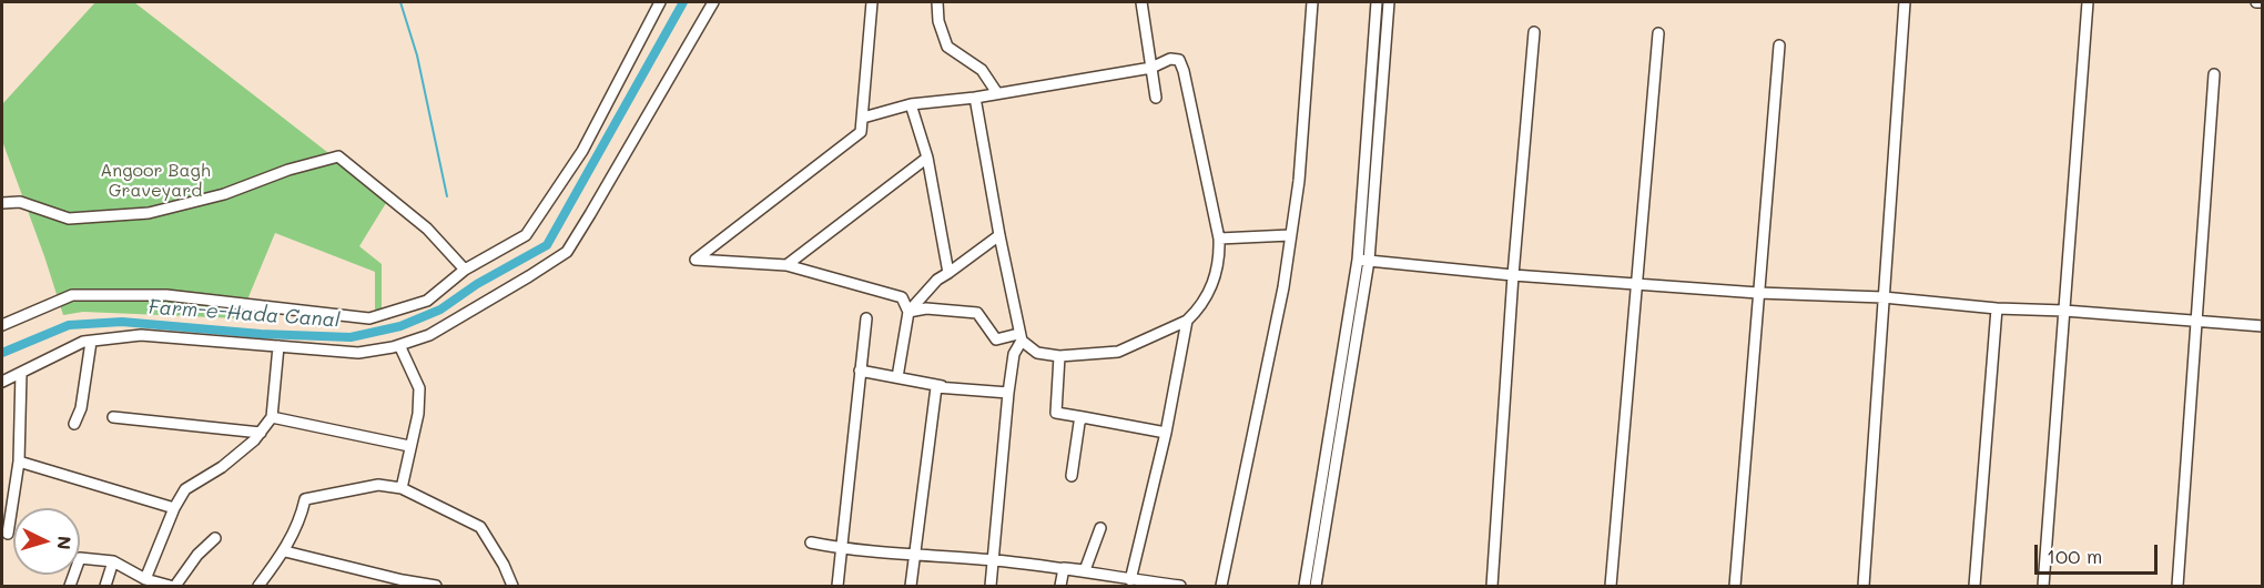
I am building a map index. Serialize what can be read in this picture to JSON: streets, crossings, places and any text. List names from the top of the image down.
{
  "water": ["Farm-e-Hada Canal"],
  "parks": ["Angoor Bagh Graveyard"],
  "scale_bar": "100 m",
  "north": "right"
}
